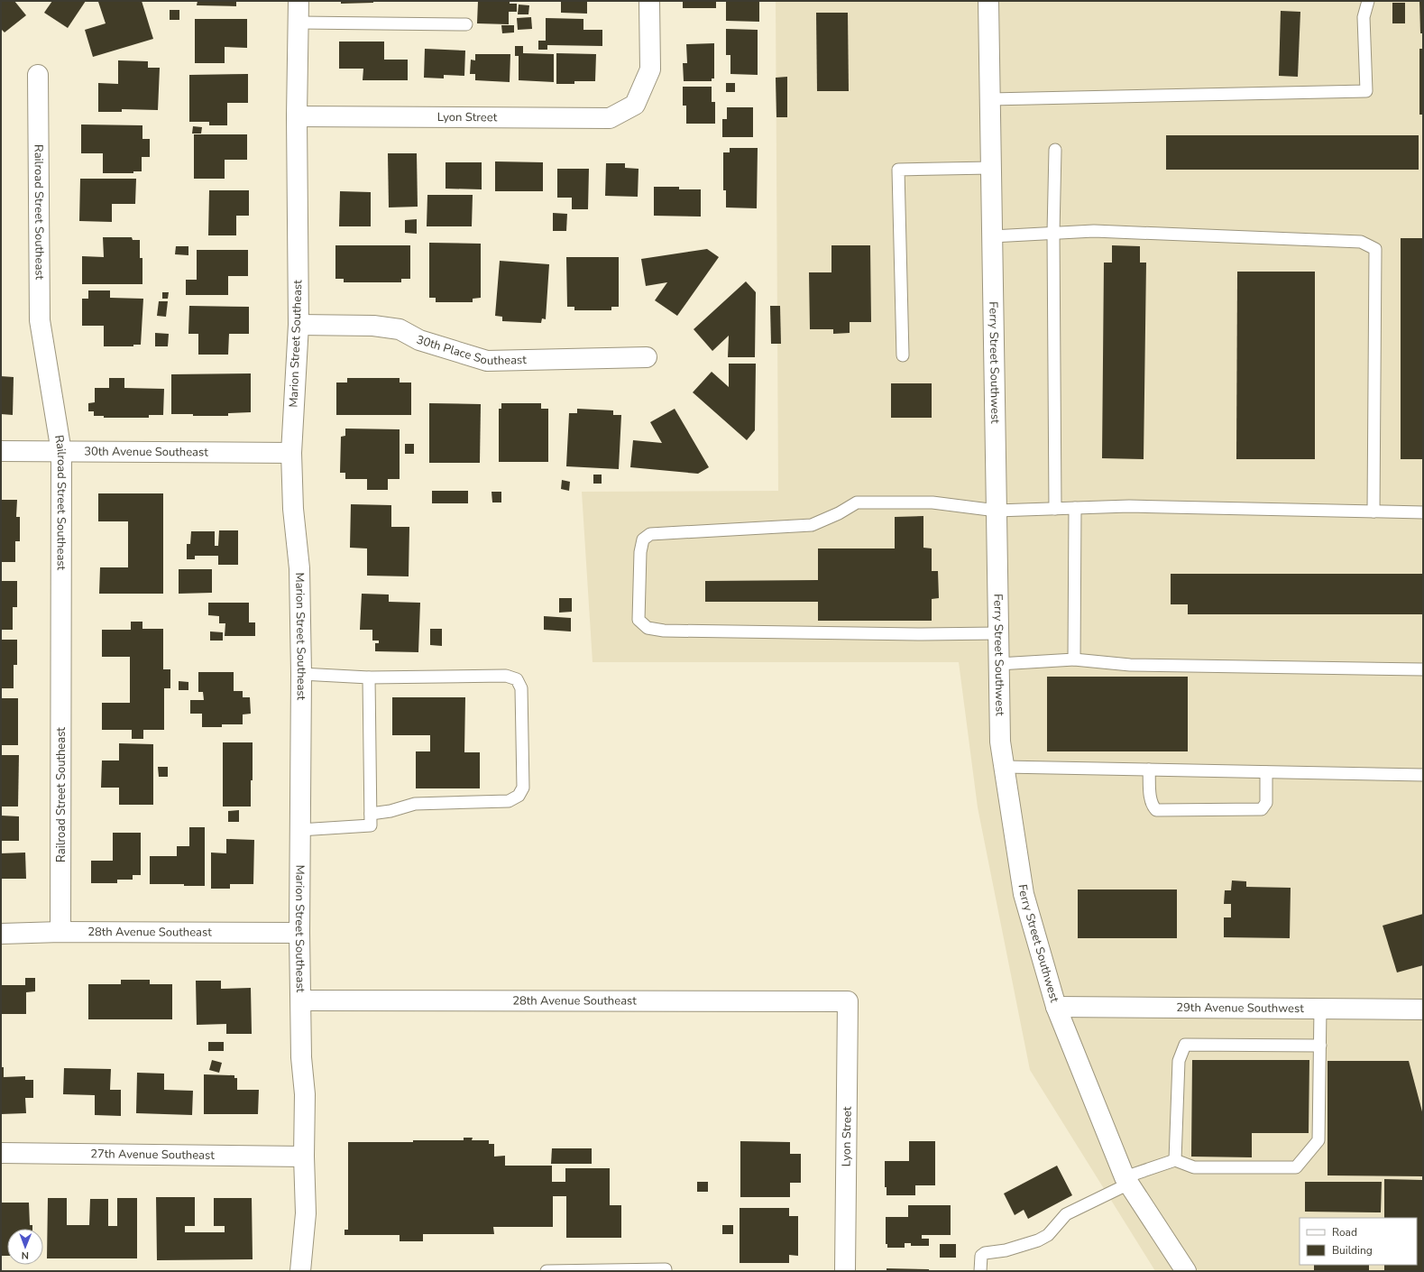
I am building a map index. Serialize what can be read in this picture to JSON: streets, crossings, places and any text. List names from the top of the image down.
{
  "streets": {
    "street": [
      "Lyon Street",
      "Railroad Street Southeast",
      "Marion Street Southeast",
      "30th Place Southeast",
      "Ferry Street Southwest",
      "30th Avenue Southeast",
      "28th Avenue Southeast",
      "29th Avenue Southwest",
      "27th Avenue Southeast"
    ]
  },
  "crossings": [
    ["Lyon Street", "Marion Street Southeast"],
    ["Lyon Street", "28th Avenue Southeast"],
    ["Railroad Street Southeast", "30th Avenue Southeast"],
    ["Railroad Street Southeast", "28th Avenue Southeast"],
    ["Marion Street Southeast", "30th Place Southeast"],
    ["Marion Street Southeast", "30th Avenue Southeast"],
    ["Marion Street Southeast", "28th Avenue Southeast"],
    ["Marion Street Southeast", "27th Avenue Southeast"],
    ["Ferry Street Southwest", "29th Avenue Southwest"]
  ],
  "legend": ["Road", "Building"],
  "north": "bottom"
}
